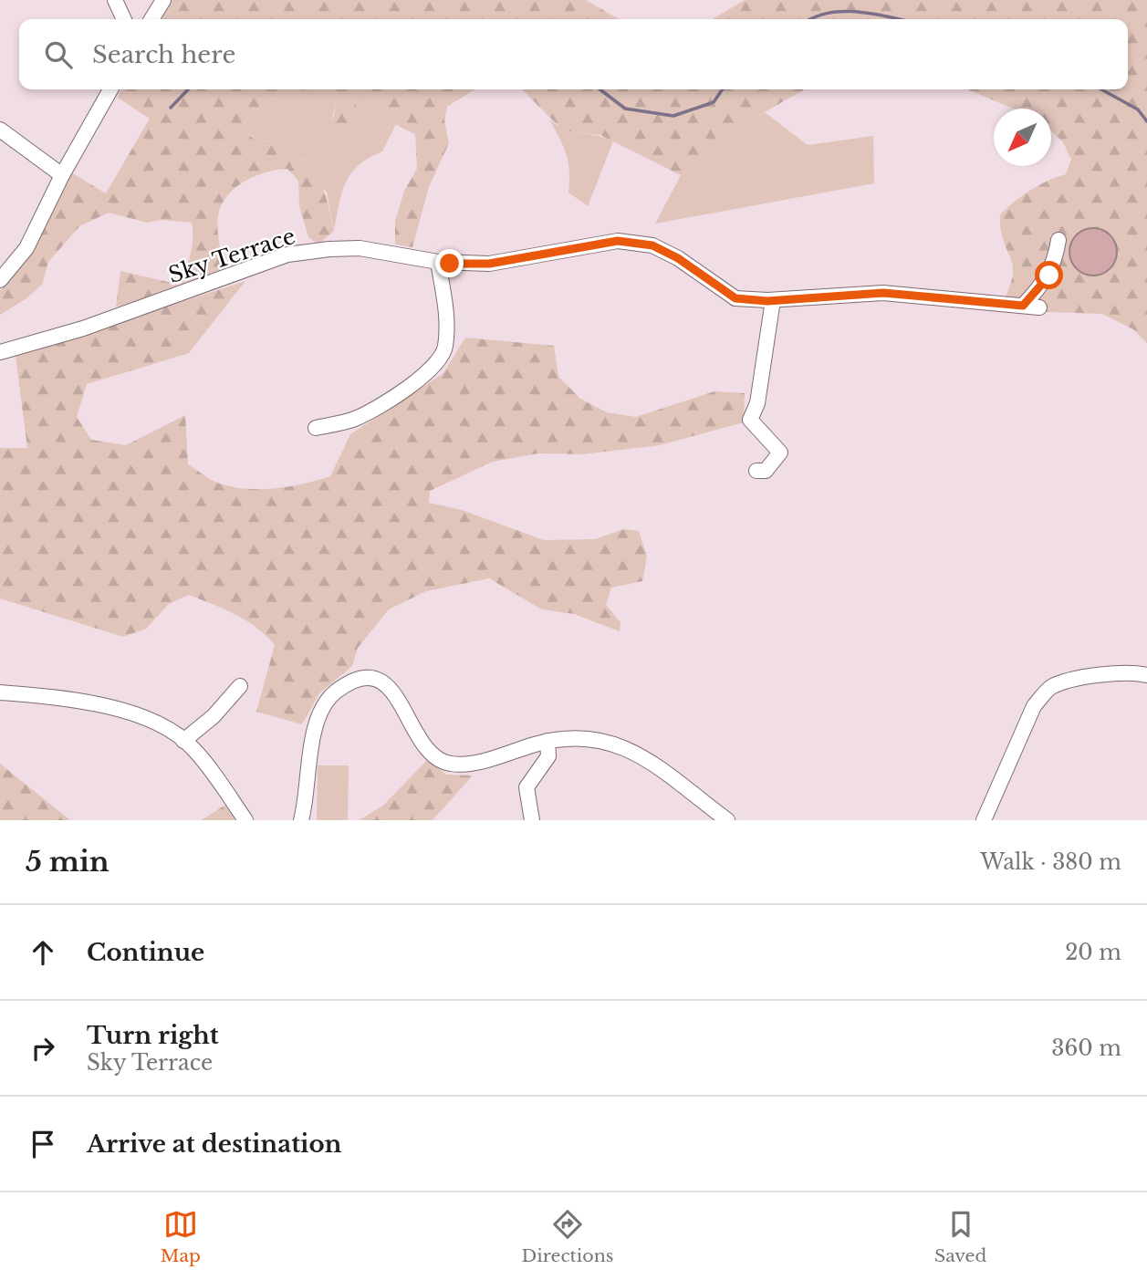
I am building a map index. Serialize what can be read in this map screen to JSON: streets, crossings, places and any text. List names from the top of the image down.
{
  "streets": {
    "street": ["Sky Terrace"]
  },
  "north": "bottom left",
  "page": {
    "search": "Search here",
    "heading": ["5 min", "Walk · 380 m"],
    "list": [
      ["Continue", "20 m"],
      ["Turn right", "Sky Terrace", "360 m"],
      "Arrive at destination"
    ],
    "nav": ["Map", "Directions", "Saved"]
  }
}
